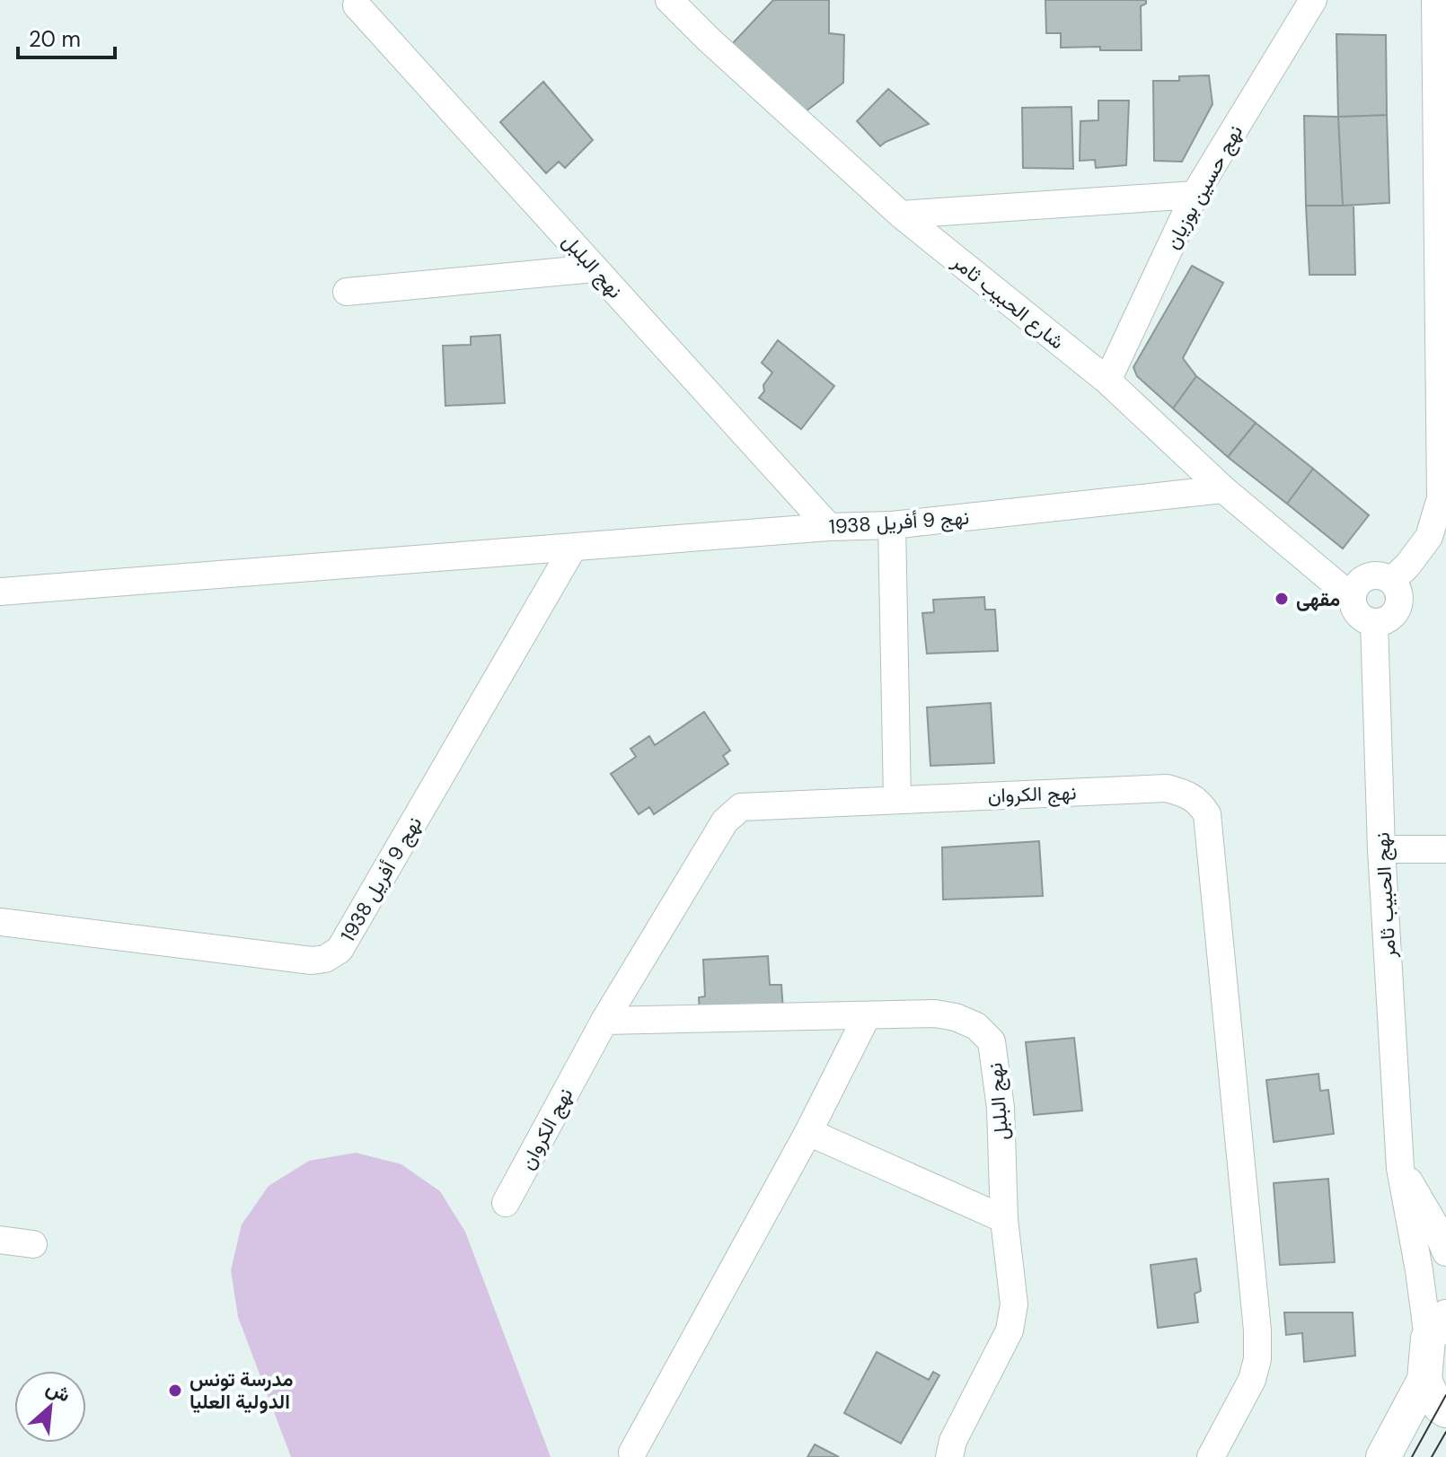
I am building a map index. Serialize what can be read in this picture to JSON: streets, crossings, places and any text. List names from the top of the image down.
{
  "streets": {
    "street": [
      "نهج حسين بوزيان",
      "نهج البلبل",
      "شارع الحبيب ثامر",
      "نهج 9 أفريل 1938",
      "نهج الكروان",
      "نهج الحبيب ثامر"
    ]
  },
  "crossings": [
    ["نهج حسين بوزيان", "شارع الحبيب ثامر"],
    ["نهج البلبل", "نهج 9 أفريل 1938"],
    ["نهج البلبل", "نهج الكروان"],
    ["شارع الحبيب ثامر", "نهج 9 أفريل 1938"],
    ["شارع الحبيب ثامر", "نهج الحبيب ثامر"]
  ],
  "places": ["مقهى", "مدرسة تونس الدولية العليا"],
  "scale_bar": "20 m",
  "north": "top right"
}
